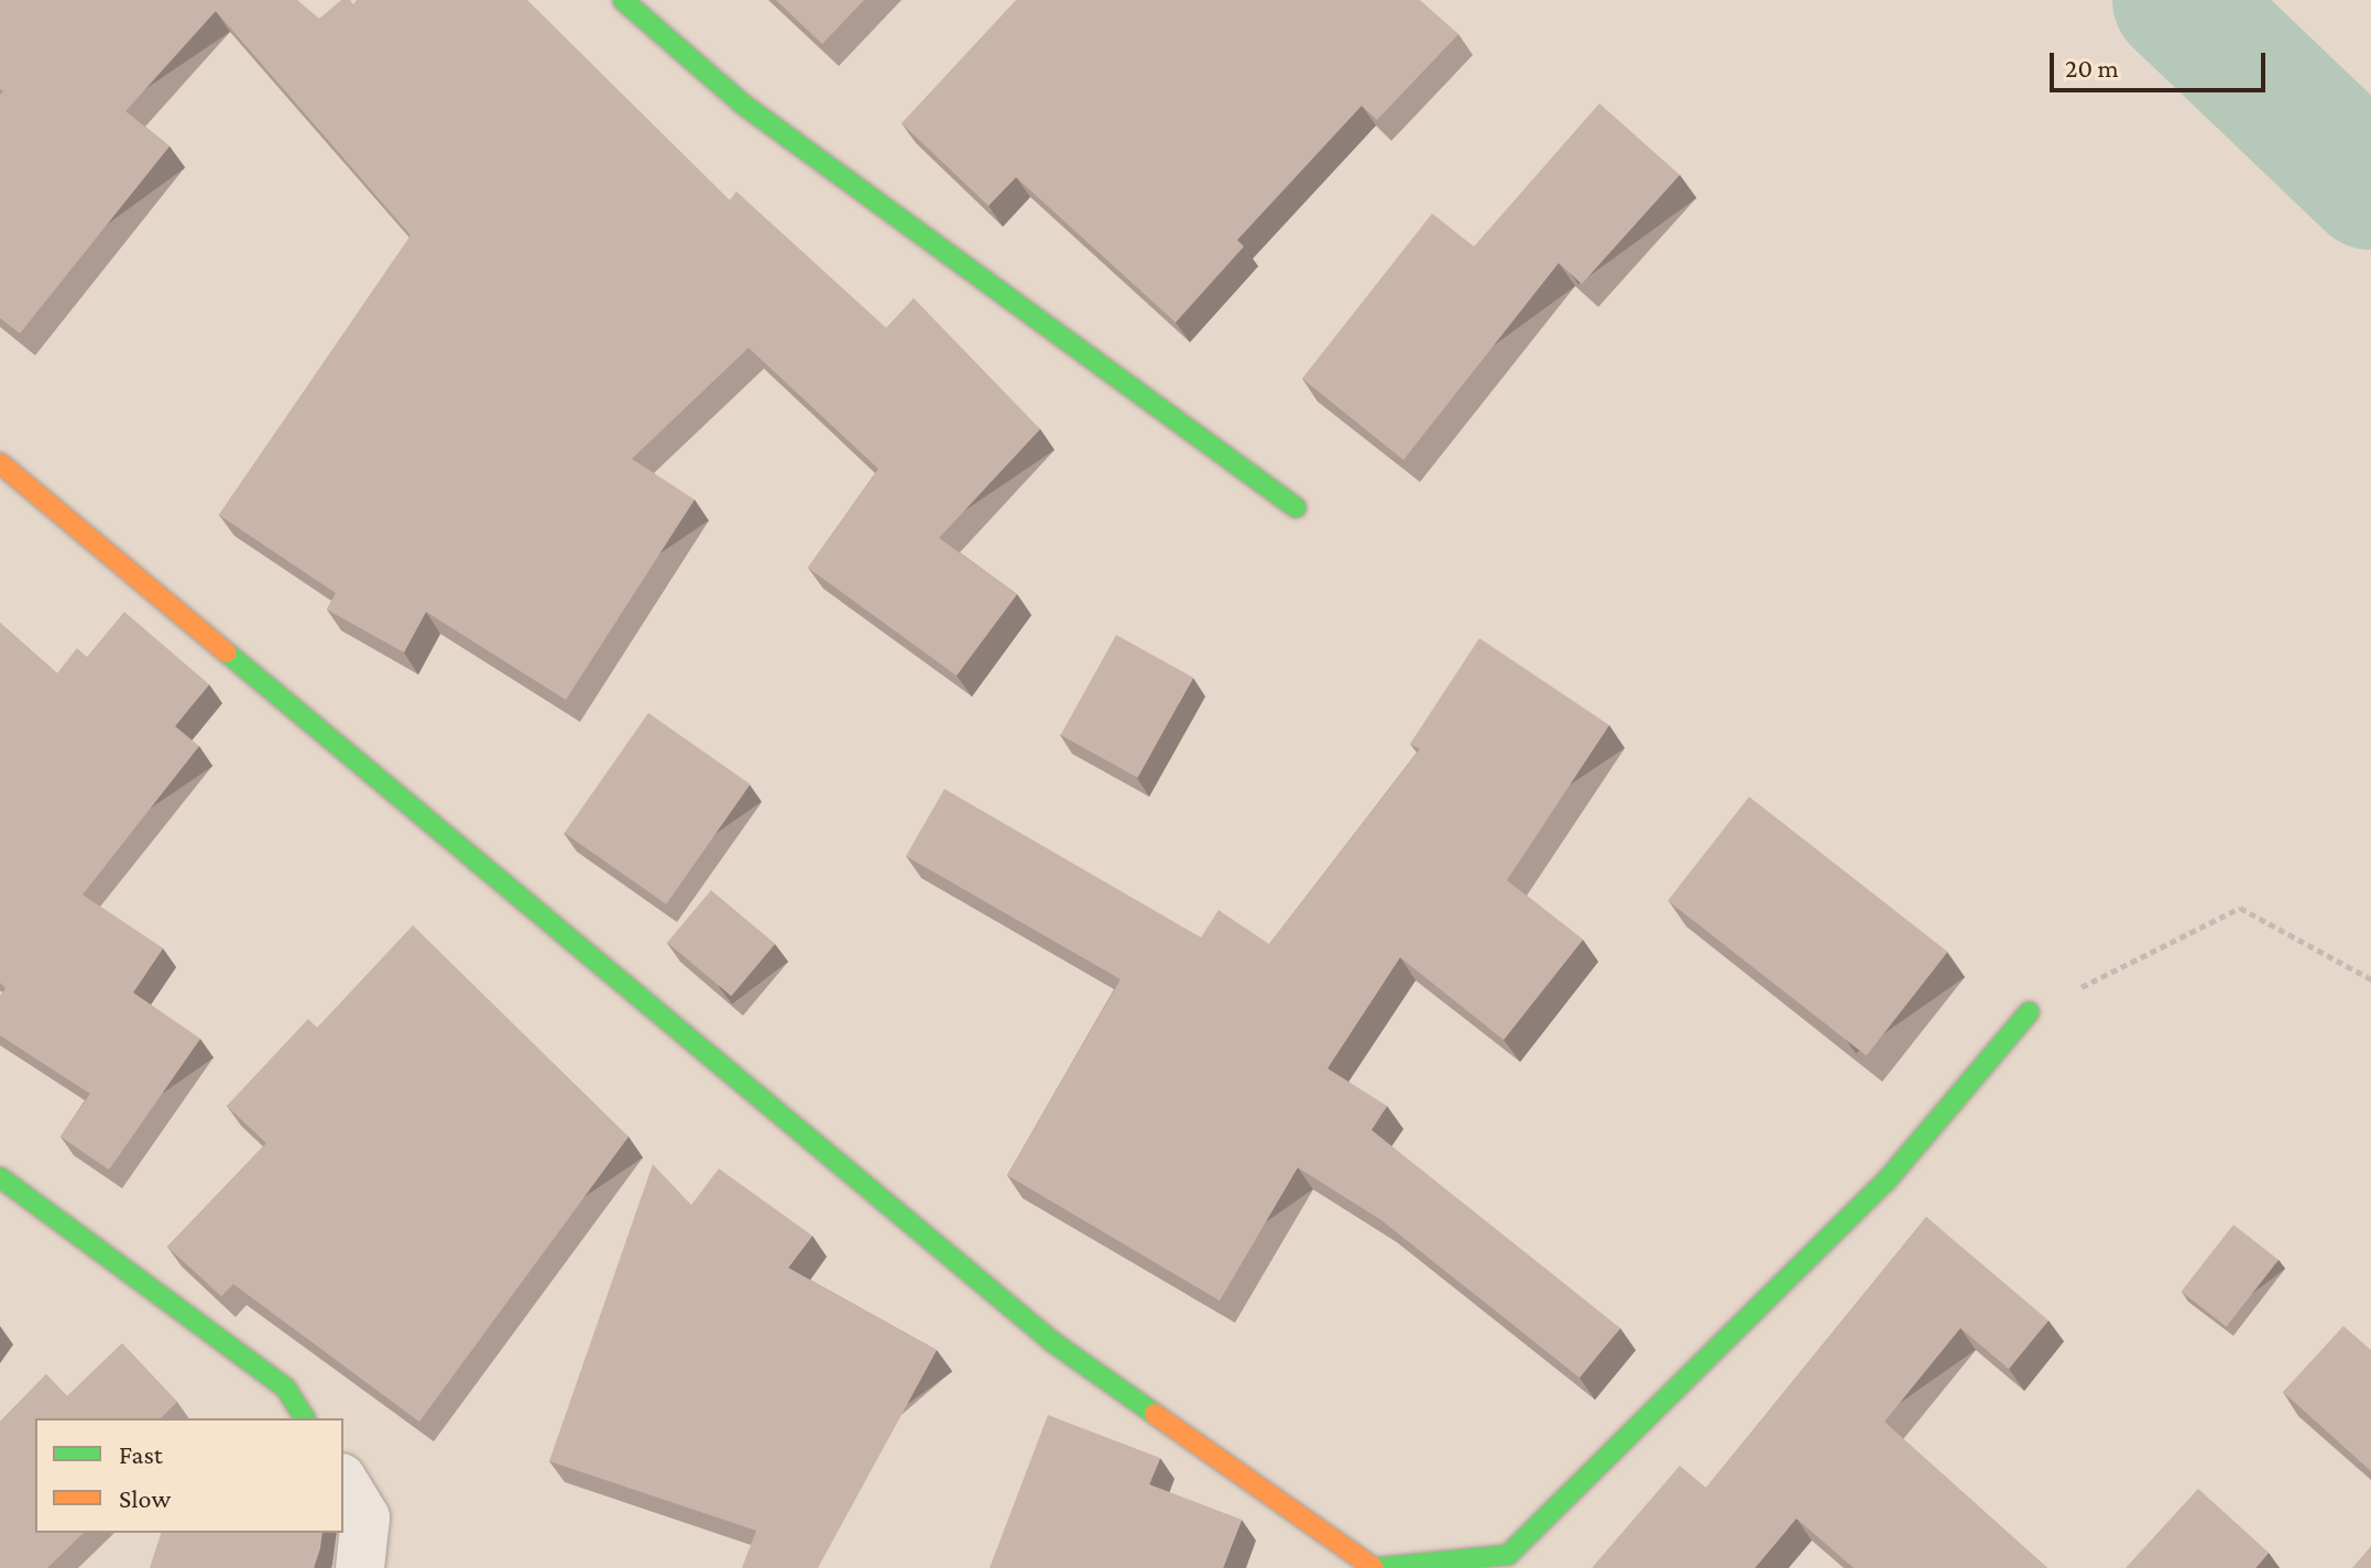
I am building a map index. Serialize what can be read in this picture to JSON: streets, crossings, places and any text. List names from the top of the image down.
{
  "legend": ["Fast", "Slow"],
  "scale_bar": "20 m"
}
